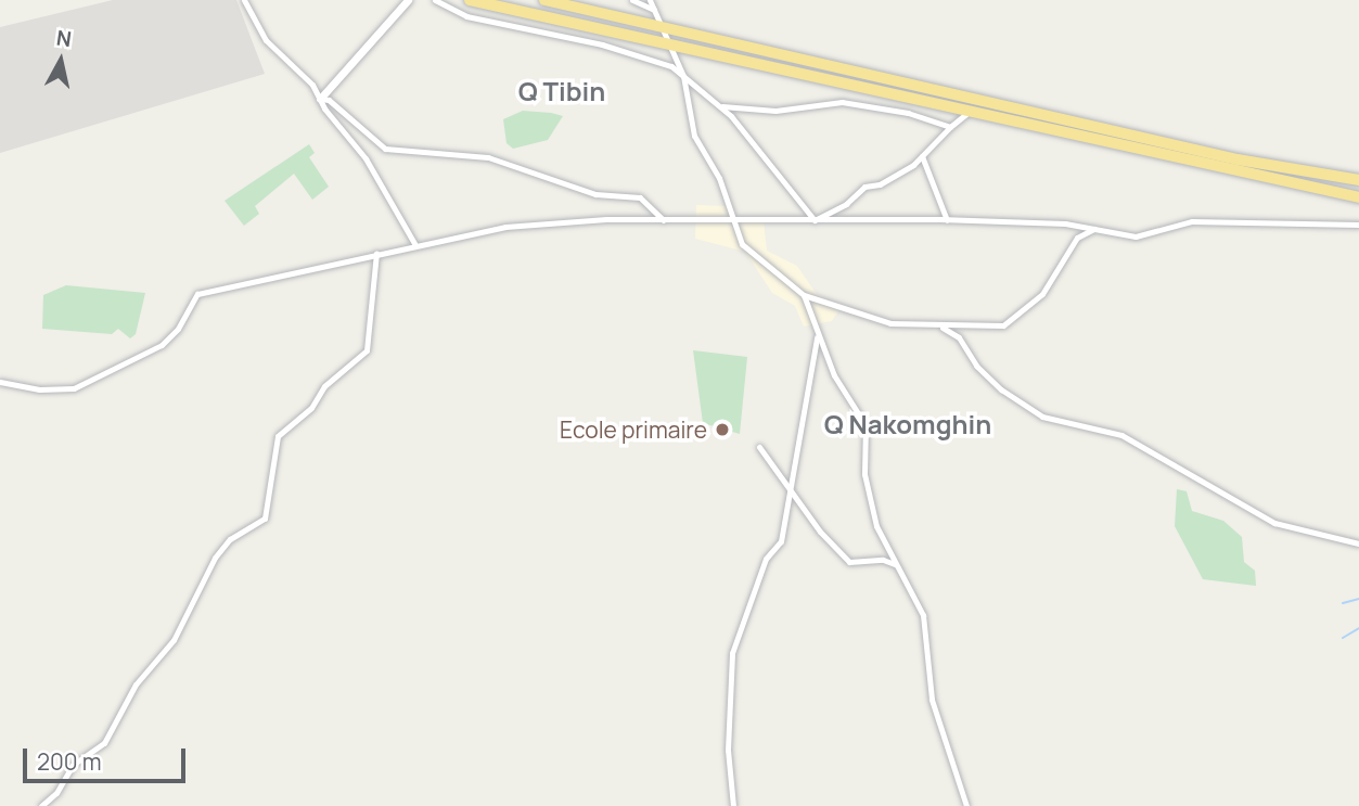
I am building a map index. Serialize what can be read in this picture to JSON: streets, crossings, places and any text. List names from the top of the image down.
{
  "districts": ["Q Tibin", "Q Nakomghin"],
  "places": ["Ecole primaire"],
  "scale_bar": "200 m",
  "north": "top"
}
